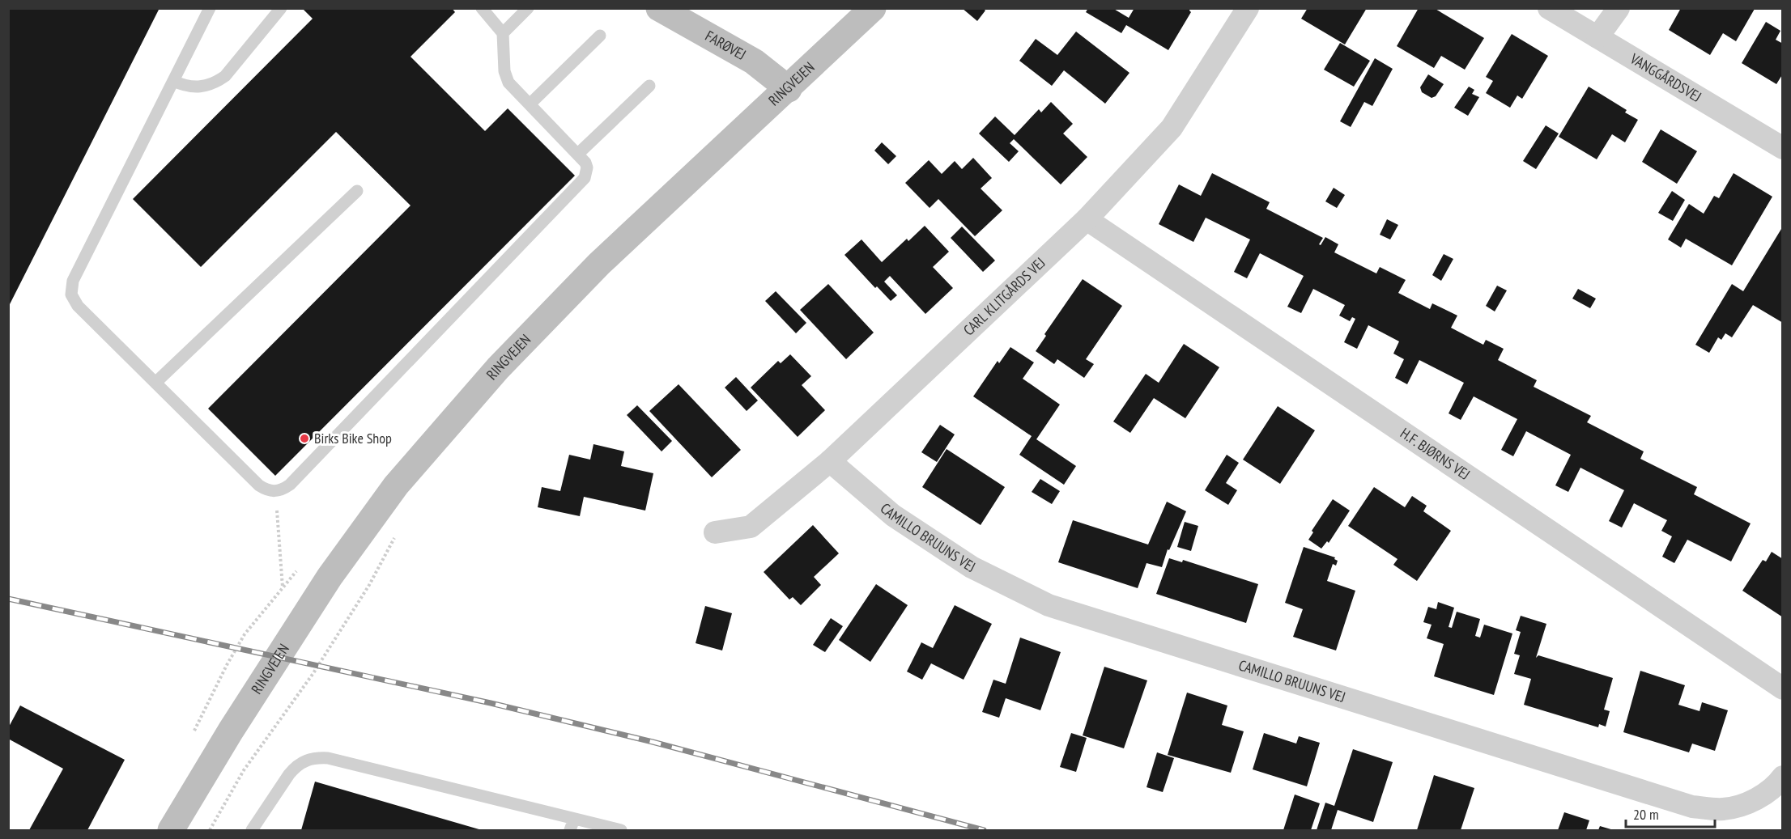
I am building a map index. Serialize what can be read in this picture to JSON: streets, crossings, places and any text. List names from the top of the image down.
{
  "streets": {
    "main road": ["FARØVEJ", "RINGVEJEN"],
    "street": [
      "VANGGÅRDSVEJ",
      "CARL KLITGÅRDS VEJ",
      "H.F. BJØRNS VEJ",
      "CAMILLO BRUUNS VEJ"
    ]
  },
  "crossings": [
    ["FARØVEJ", "RINGVEJEN"],
    ["CARL KLITGÅRDS VEJ", "H.F. BJØRNS VEJ"],
    ["CARL KLITGÅRDS VEJ", "CAMILLO BRUUNS VEJ"]
  ],
  "places": ["Birks Bike Shop"],
  "scale_bar": "20 m"
}
